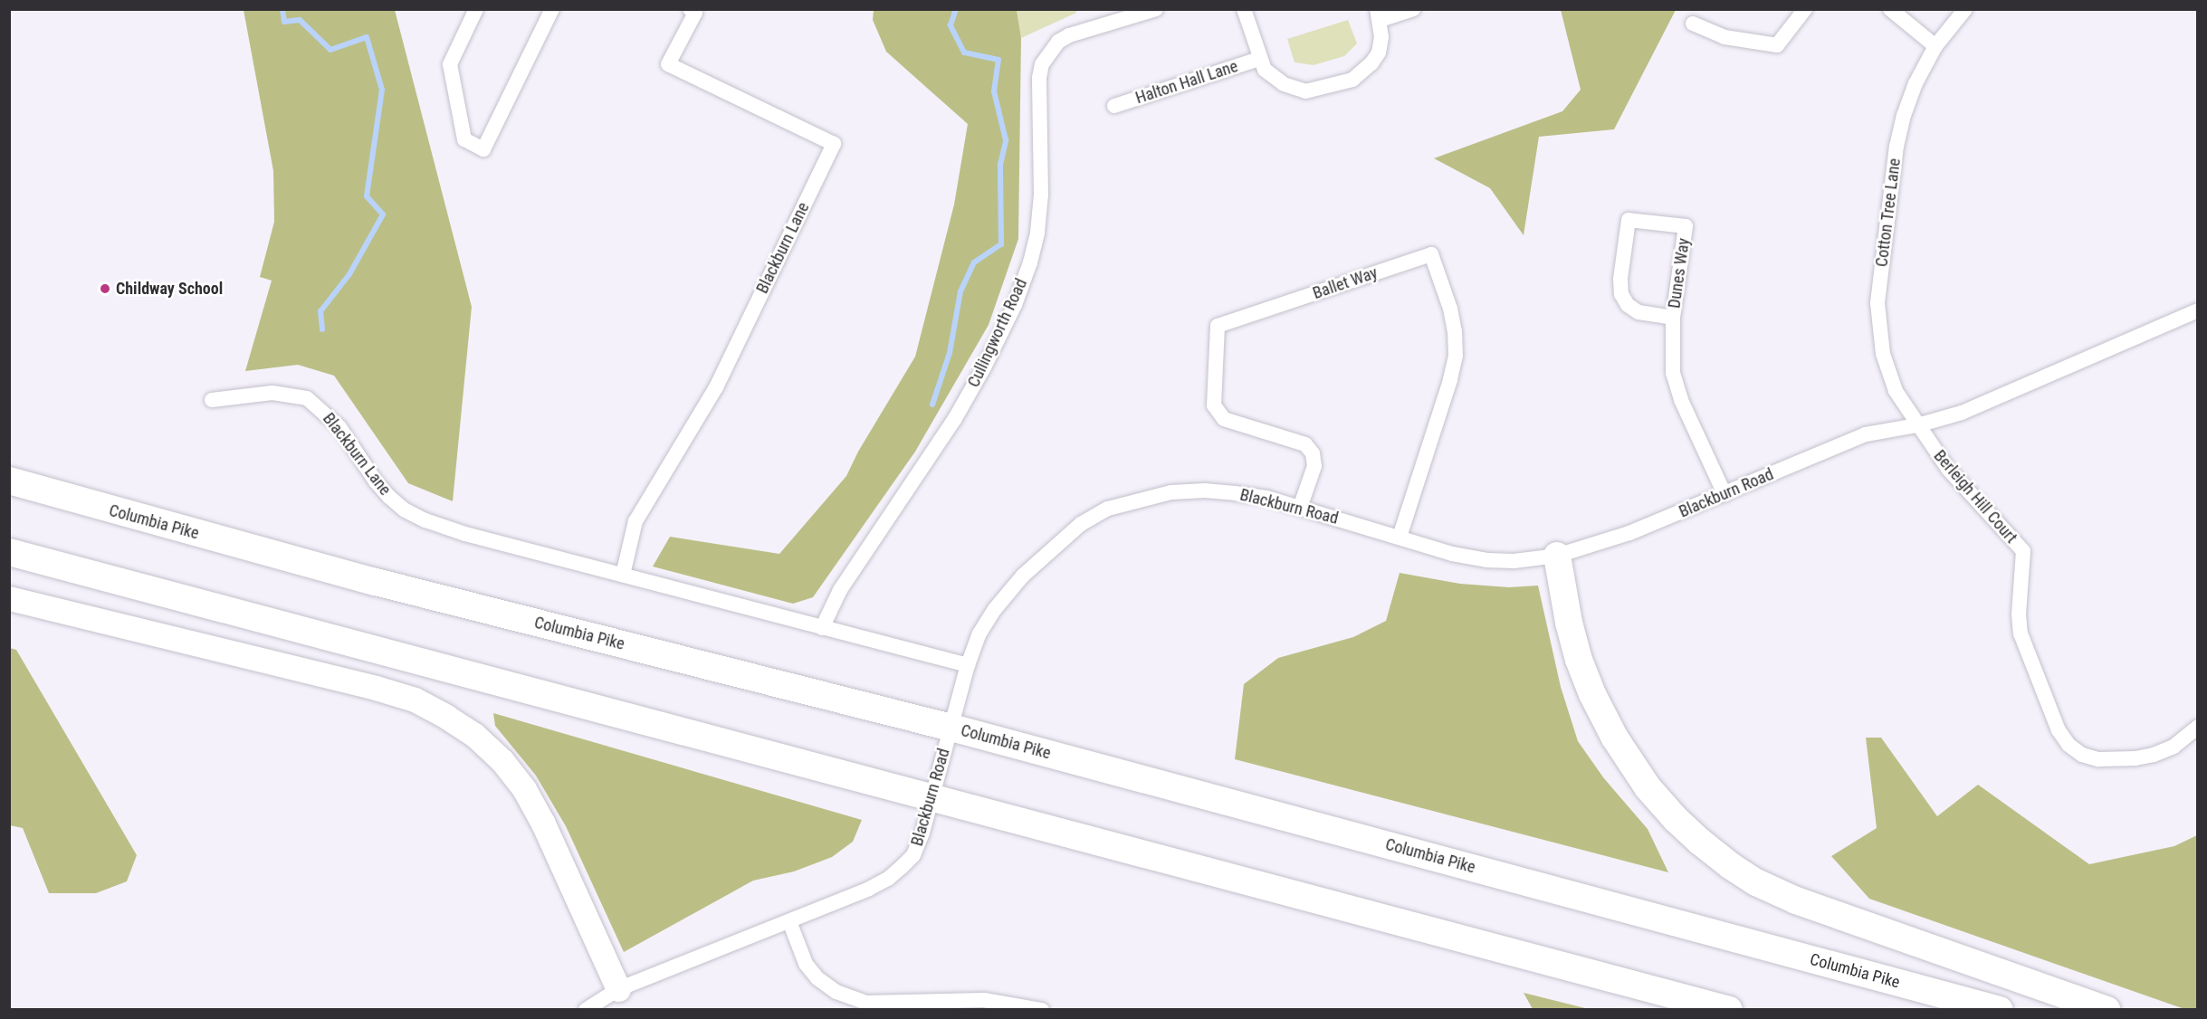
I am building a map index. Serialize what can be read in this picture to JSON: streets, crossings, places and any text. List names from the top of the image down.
{
  "streets": {
    "highway": ["Columbia Pike"],
    "street": [
      "Halton Hall Lane",
      "Cotton Tree Lane",
      "Blackburn Lane",
      "Dunes Way",
      "Ballet Way",
      "Cullingworth Road",
      "Blackburn Road",
      "Berleigh Hill Court"
    ]
  },
  "crossings": [
    ["Cotton Tree Lane", "Blackburn Road"],
    ["Cotton Tree Lane", "Berleigh Hill Court"],
    ["Blackburn Lane", "Cullingworth Road"],
    ["Blackburn Lane", "Blackburn Road"],
    ["Dunes Way", "Blackburn Road"],
    ["Ballet Way", "Blackburn Road"],
    ["Blackburn Road", "Berleigh Hill Court"],
    ["Blackburn Road", "Columbia Pike"]
  ],
  "places": ["Childway School"]
}
